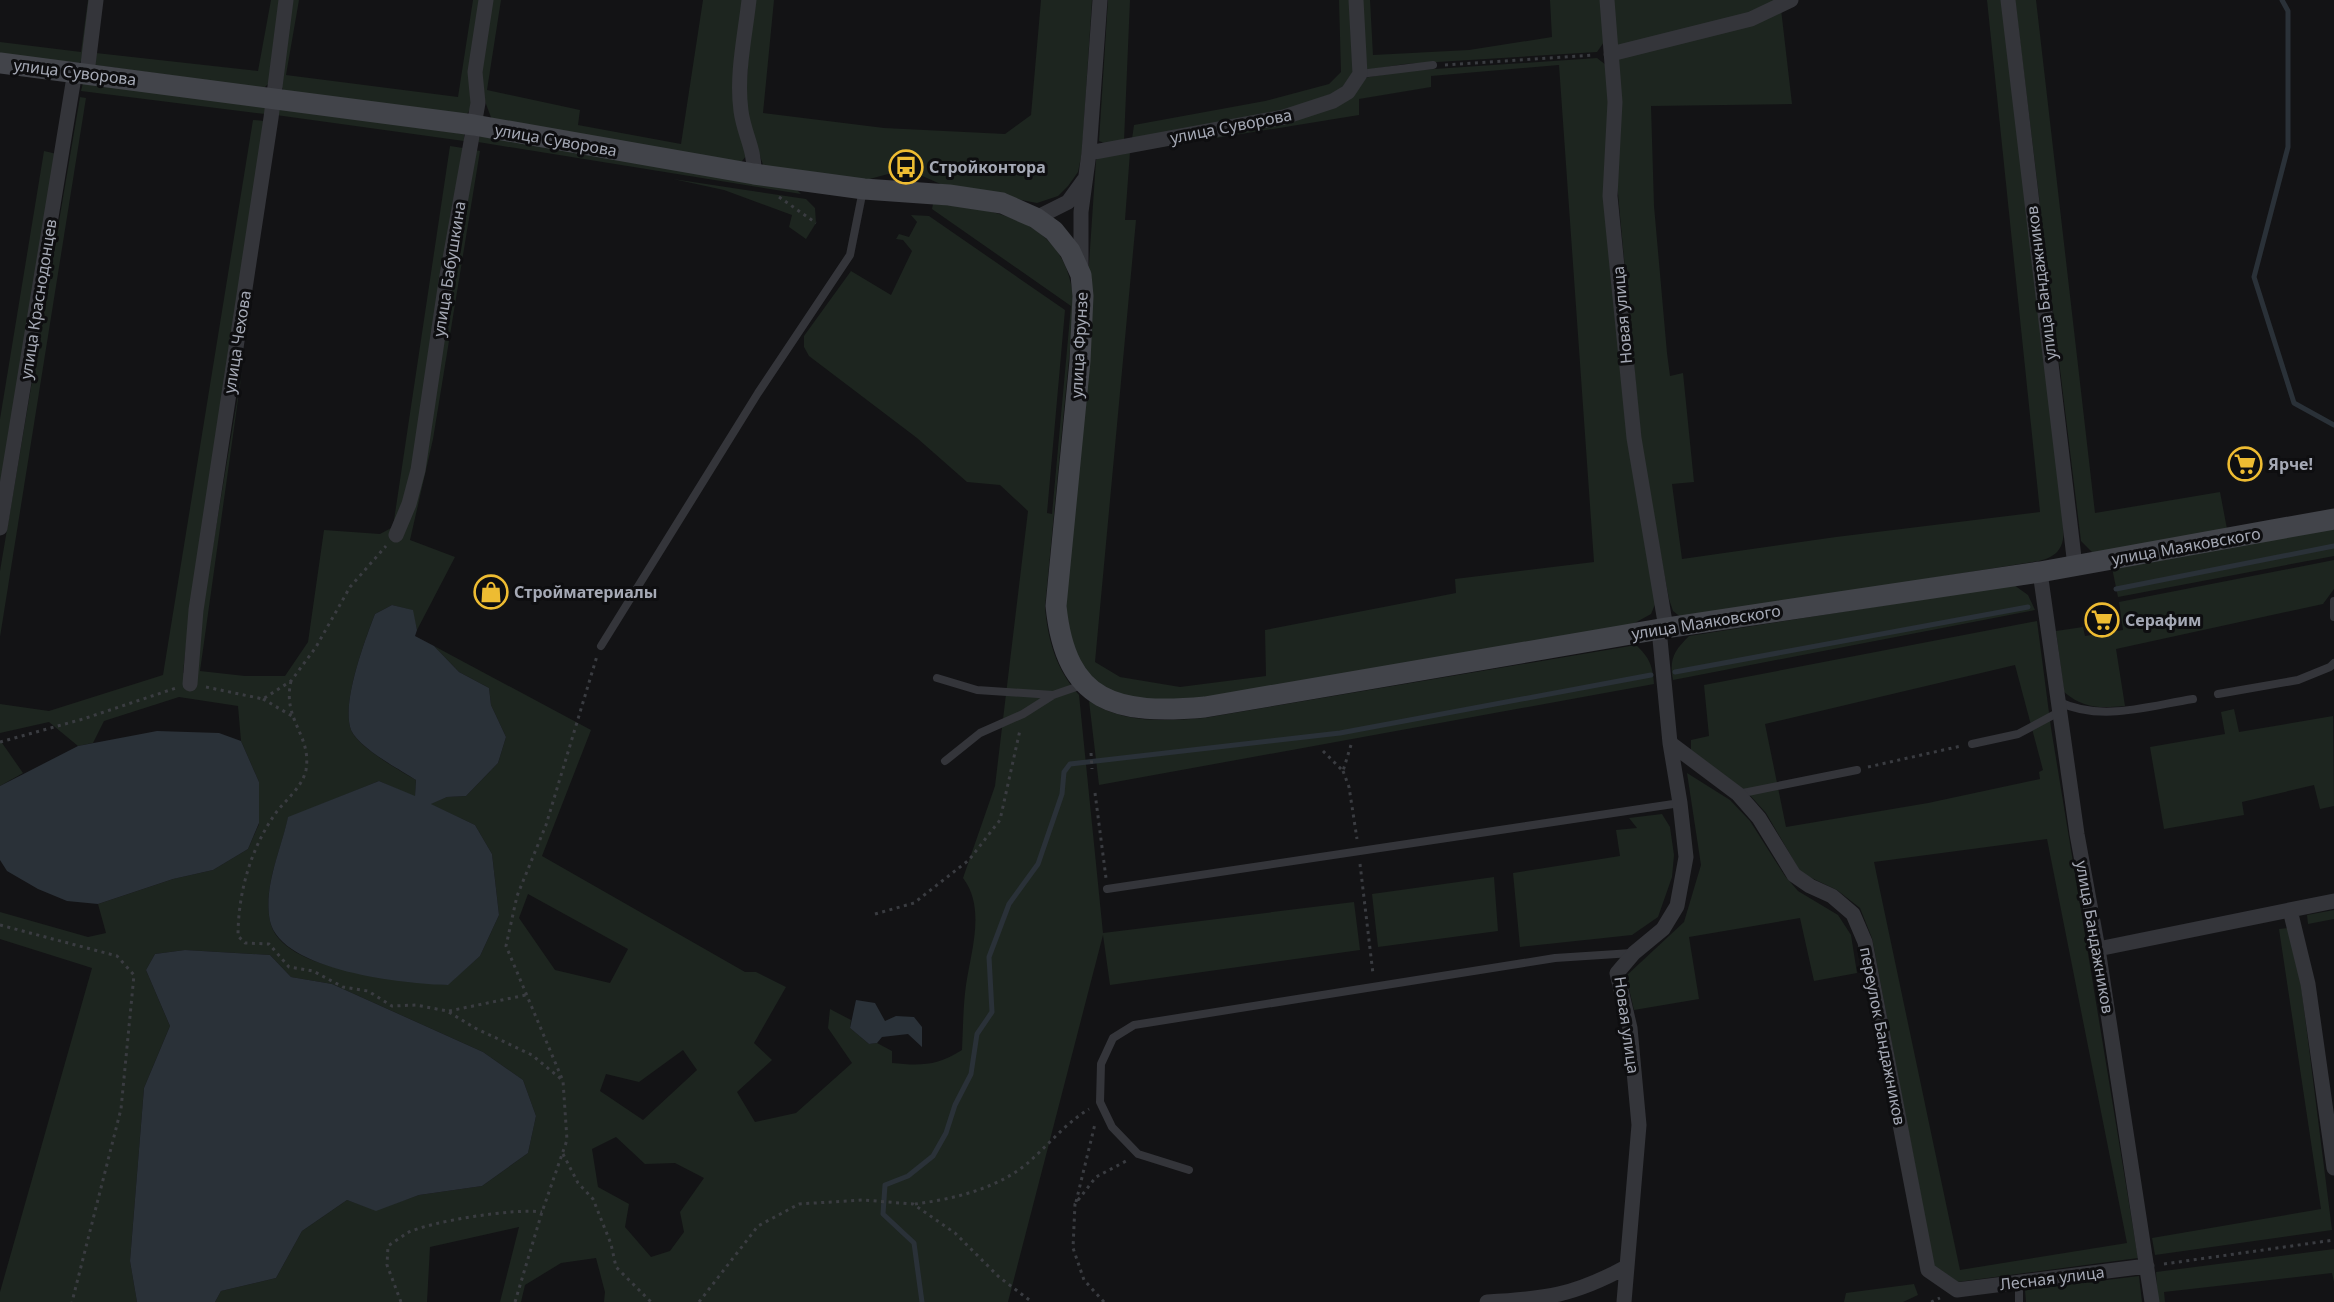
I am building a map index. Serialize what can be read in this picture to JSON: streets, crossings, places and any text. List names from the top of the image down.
{
  "streets": {
    "main road": ["улица Суворова", "улица Фрунзе", "улица Маяковского"],
    "street": [
      "улица Бабушкина",
      "улица Бандажников",
      "улица Краснодонцев",
      "Новая улица",
      "улица Чехова",
      "переулок Бандажников",
      "Лесная улица"
    ]
  },
  "crossings": [
    ["улица Суворова", "улица Бабушкина"],
    ["улица Суворова", "улица Краснодонцев"],
    ["улица Суворова", "улица Чехова"],
    ["улица Суворова", "улица Фрунзе"],
    ["улица Бандажников", "улица Маяковского"],
    ["улица Бандажников", "Лесная улица"],
    ["Новая улица", "улица Маяковского"],
    ["Новая улица", "переулок Бандажников"],
    ["улица Фрунзе", "улица Маяковского"],
    ["переулок Бандажников", "Лесная улица"]
  ],
  "places": {
    "bus stop": ["Стройконтора"],
    "supermarket": ["Ярче!", "Серафим"],
    "shop": ["Стройматериалы"]
  }
}
